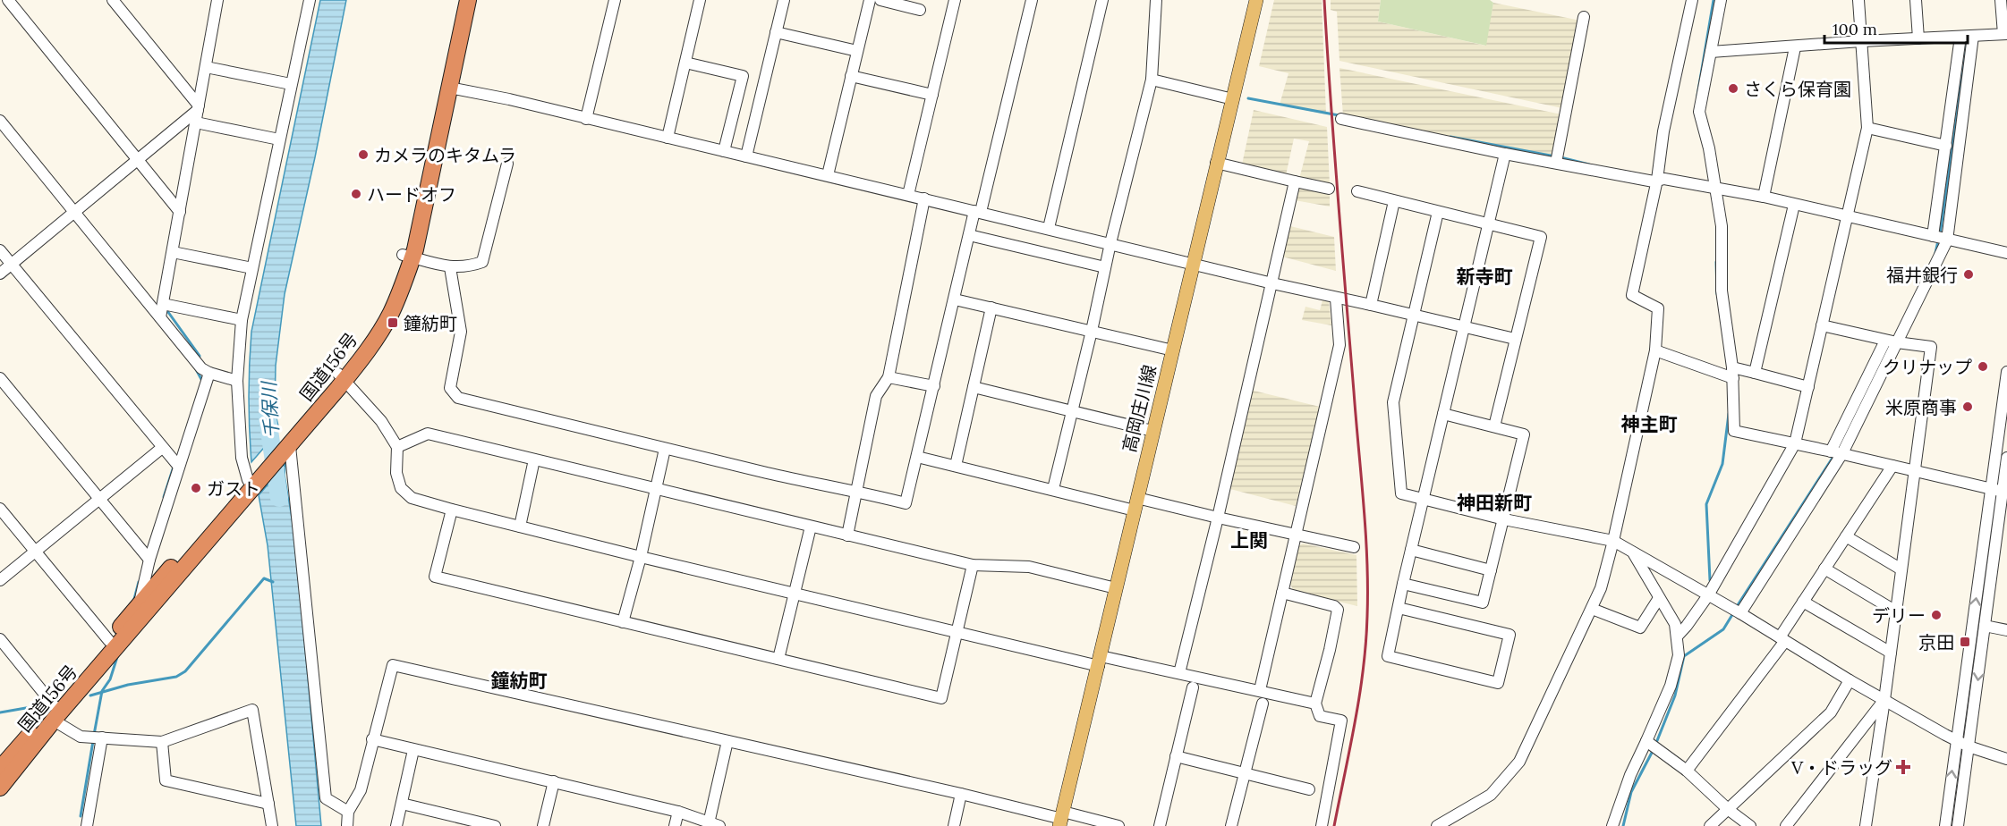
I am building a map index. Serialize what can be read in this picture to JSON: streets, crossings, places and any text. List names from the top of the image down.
{
  "streets": {
    "highway": ["国道156号"],
    "main road": ["高岡庄川線"]
  },
  "districts": [
    "新寺町",
    "神主町",
    "神田新町",
    "上関",
    "鐘紡町"
  ],
  "water": ["千保川"],
  "places": {
    "other": [
      "さくら保育園",
      "カメラのキタムラ",
      "ハードオフ",
      "福井銀行",
      "クリナップ",
      "米原商事",
      "ガスト",
      "デリー"
    ],
    "transit": ["鐘紡町", "京田"],
    "health": ["V・ドラッグ"]
  },
  "scale_bar": "100 m"
}
